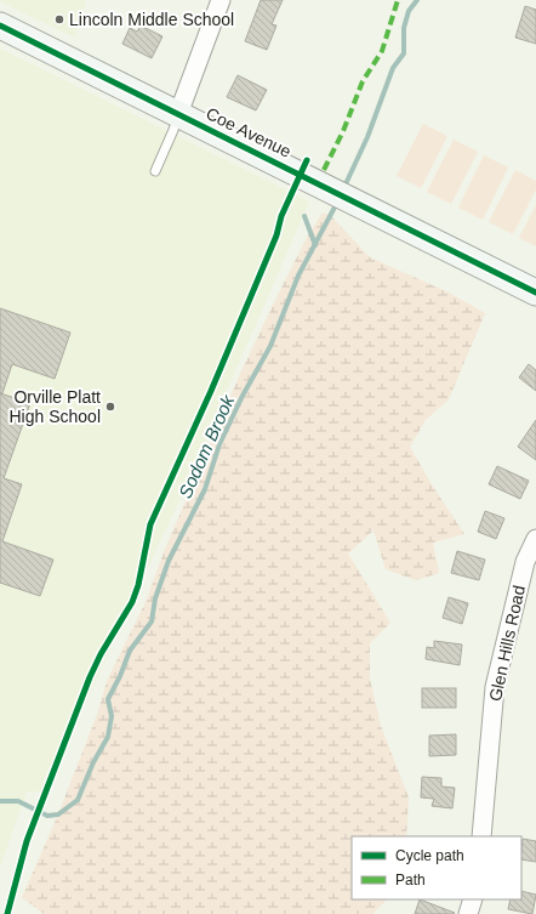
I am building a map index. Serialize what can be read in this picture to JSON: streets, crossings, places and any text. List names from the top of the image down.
{
  "streets": {
    "street": ["Coe Avenue", "Glen Hills Road"]
  },
  "water": ["Sodom Brook"],
  "places": ["Lincoln Middle School", "Orville Platt High School"],
  "legend": ["Cycle path", "Path"]
}
